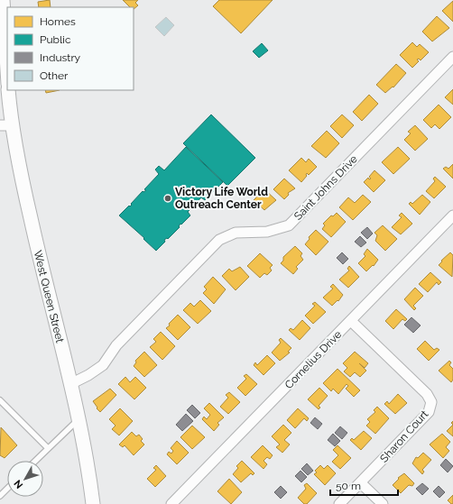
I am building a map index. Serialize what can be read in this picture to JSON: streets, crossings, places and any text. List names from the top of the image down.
{
  "streets": {
    "street": [
      "Saint Johns Drive",
      "West Queen Street",
      "Cornelius Drive",
      "Sharon Court"
    ]
  },
  "crossings": [
    ["Saint Johns Drive", "West Queen Street"],
    ["Cornelius Drive", "Sharon Court"]
  ],
  "places": ["Victory Life World Outreach Center"],
  "legend": [
    "Homes",
    "Public",
    "Industry",
    "Other"
  ],
  "scale_bar": "50 m",
  "north": "bottom left"
}
